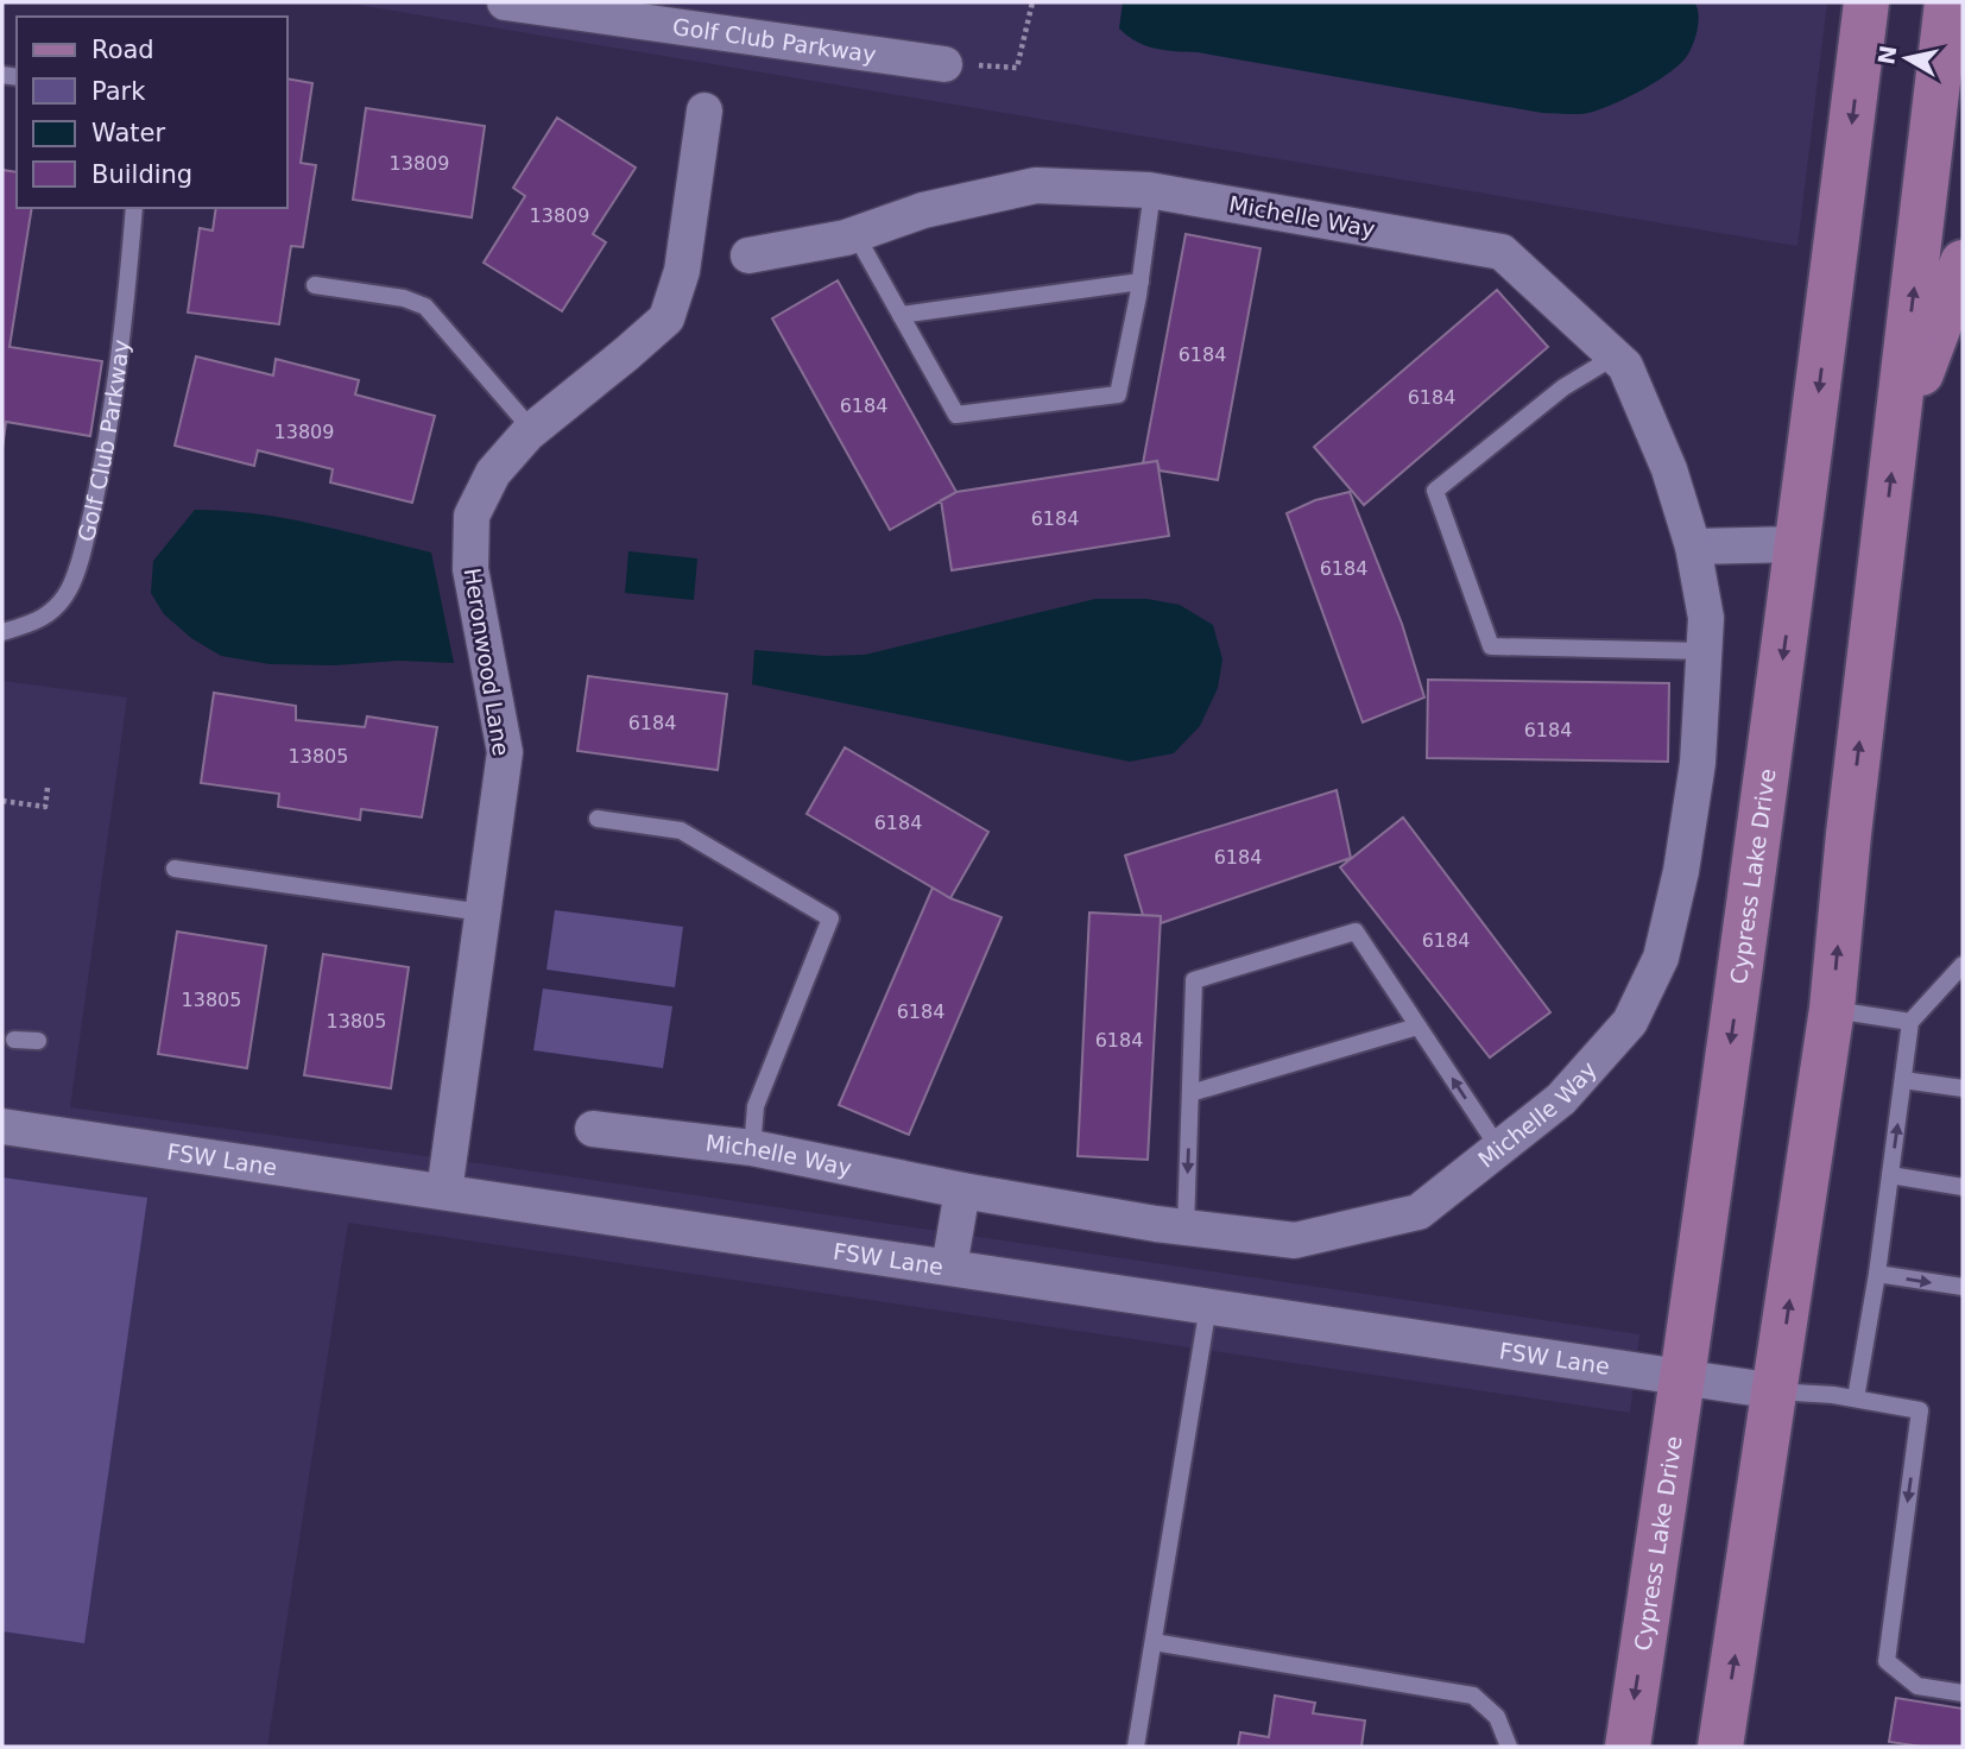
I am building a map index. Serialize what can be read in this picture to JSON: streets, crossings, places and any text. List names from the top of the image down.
{
  "streets": {
    "main road": ["Cypress Lake Drive"],
    "street": [
      "Golf Club Parkway",
      "Michelle Way",
      "Heronwood Lane",
      "FSW Lane"
    ]
  },
  "crossings": [
    ["Heronwood Lane", "FSW Lane"],
    ["Cypress Lake Drive", "FSW Lane"]
  ],
  "house_numbers": [
    "13809",
    "13809",
    "6184",
    "6184",
    "6184",
    "13809",
    "6184",
    "6184",
    "6184",
    "6184",
    "13805",
    "6184",
    "6184",
    "6184",
    "13805",
    "6184",
    "13805",
    "6184"
  ],
  "legend": [
    "Road",
    "Park",
    "Water",
    "Building"
  ],
  "north": "left"
}
